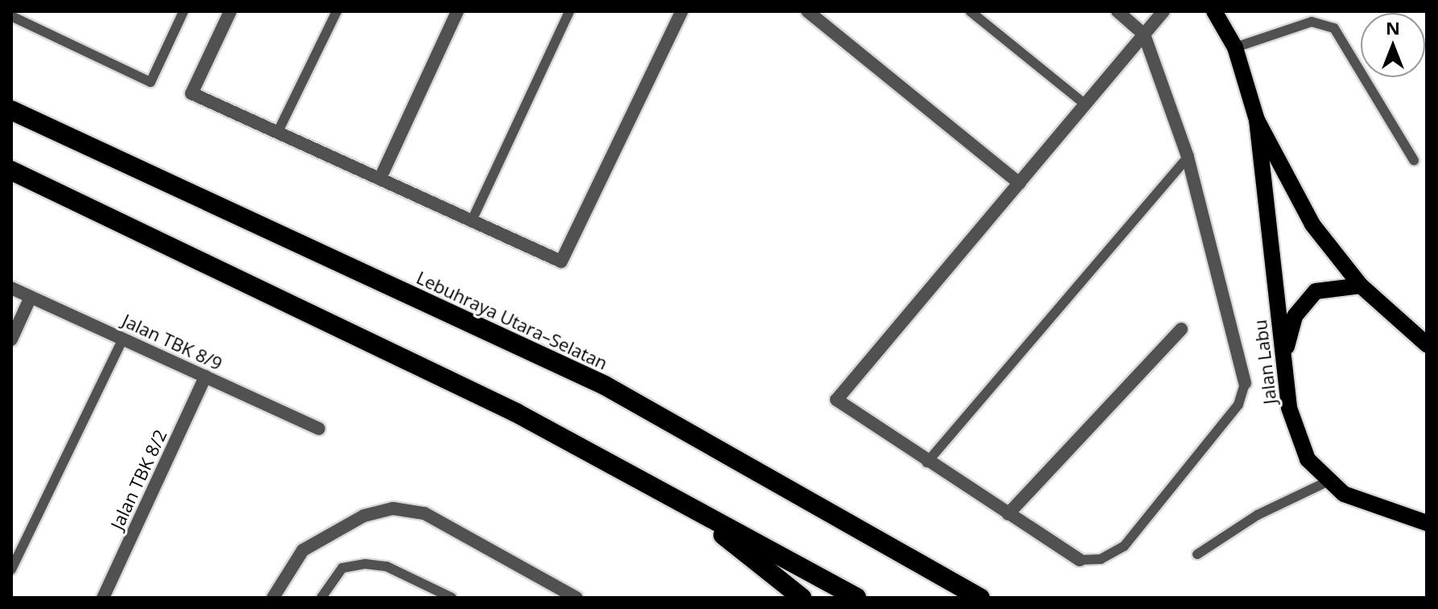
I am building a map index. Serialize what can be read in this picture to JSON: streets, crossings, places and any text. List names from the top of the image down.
{
  "streets": {
    "highway": ["Lebuhraya Utara–Selatan"],
    "main road": ["Jalan Labu"],
    "street": ["Jalan TBK 8/9", "Jalan TBK 8/2"]
  },
  "crossings": [
    ["Jalan TBK 8/9", "Jalan TBK 8/2"]
  ],
  "north": "top"
}
